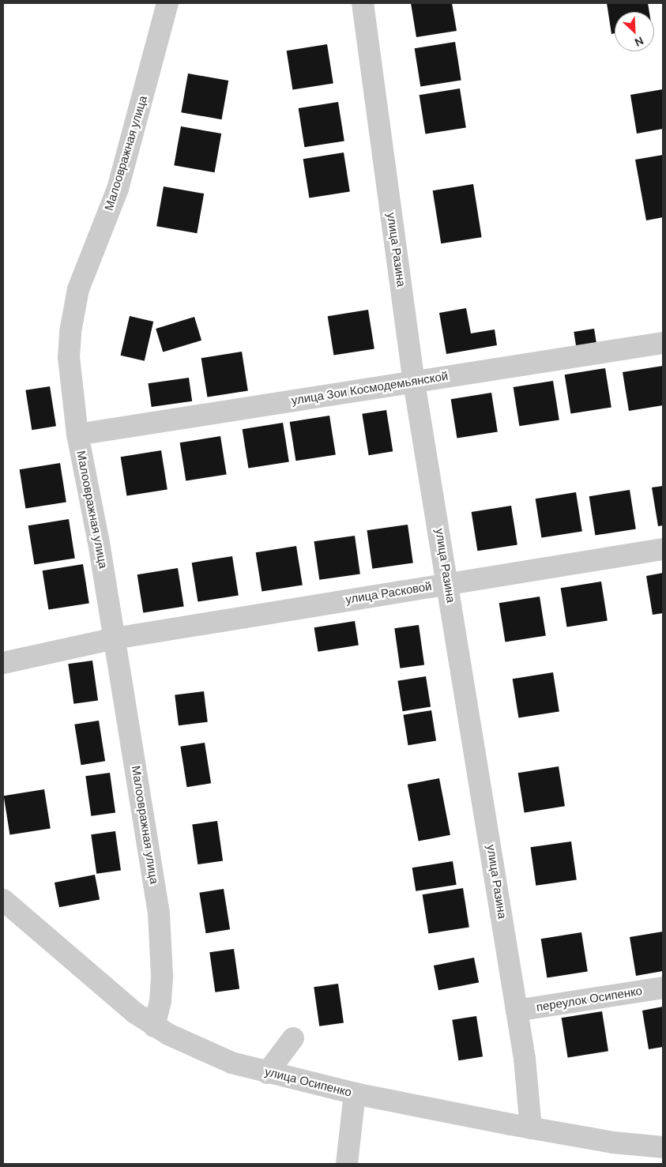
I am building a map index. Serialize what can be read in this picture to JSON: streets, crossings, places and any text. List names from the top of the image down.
{
  "streets": {
    "street": [
      "Малоовражная улица",
      "улица Разина",
      "улица Зои Космодемьянской",
      "улица Расковой",
      "переулок Осипенко",
      "улица Осипенко"
    ]
  },
  "crossings": [
    ["Малоовражная улица", "улица Зои Космодемьянской"],
    ["Малоовражная улица", "улица Расковой"],
    ["Малоовражная улица", "улица Осипенко"],
    ["улица Разина", "улица Зои Космодемьянской"],
    ["улица Разина", "улица Расковой"],
    ["улица Разина", "переулок Осипенко"],
    ["улица Разина", "улица Осипенко"]
  ],
  "north": "bottom right"
}
